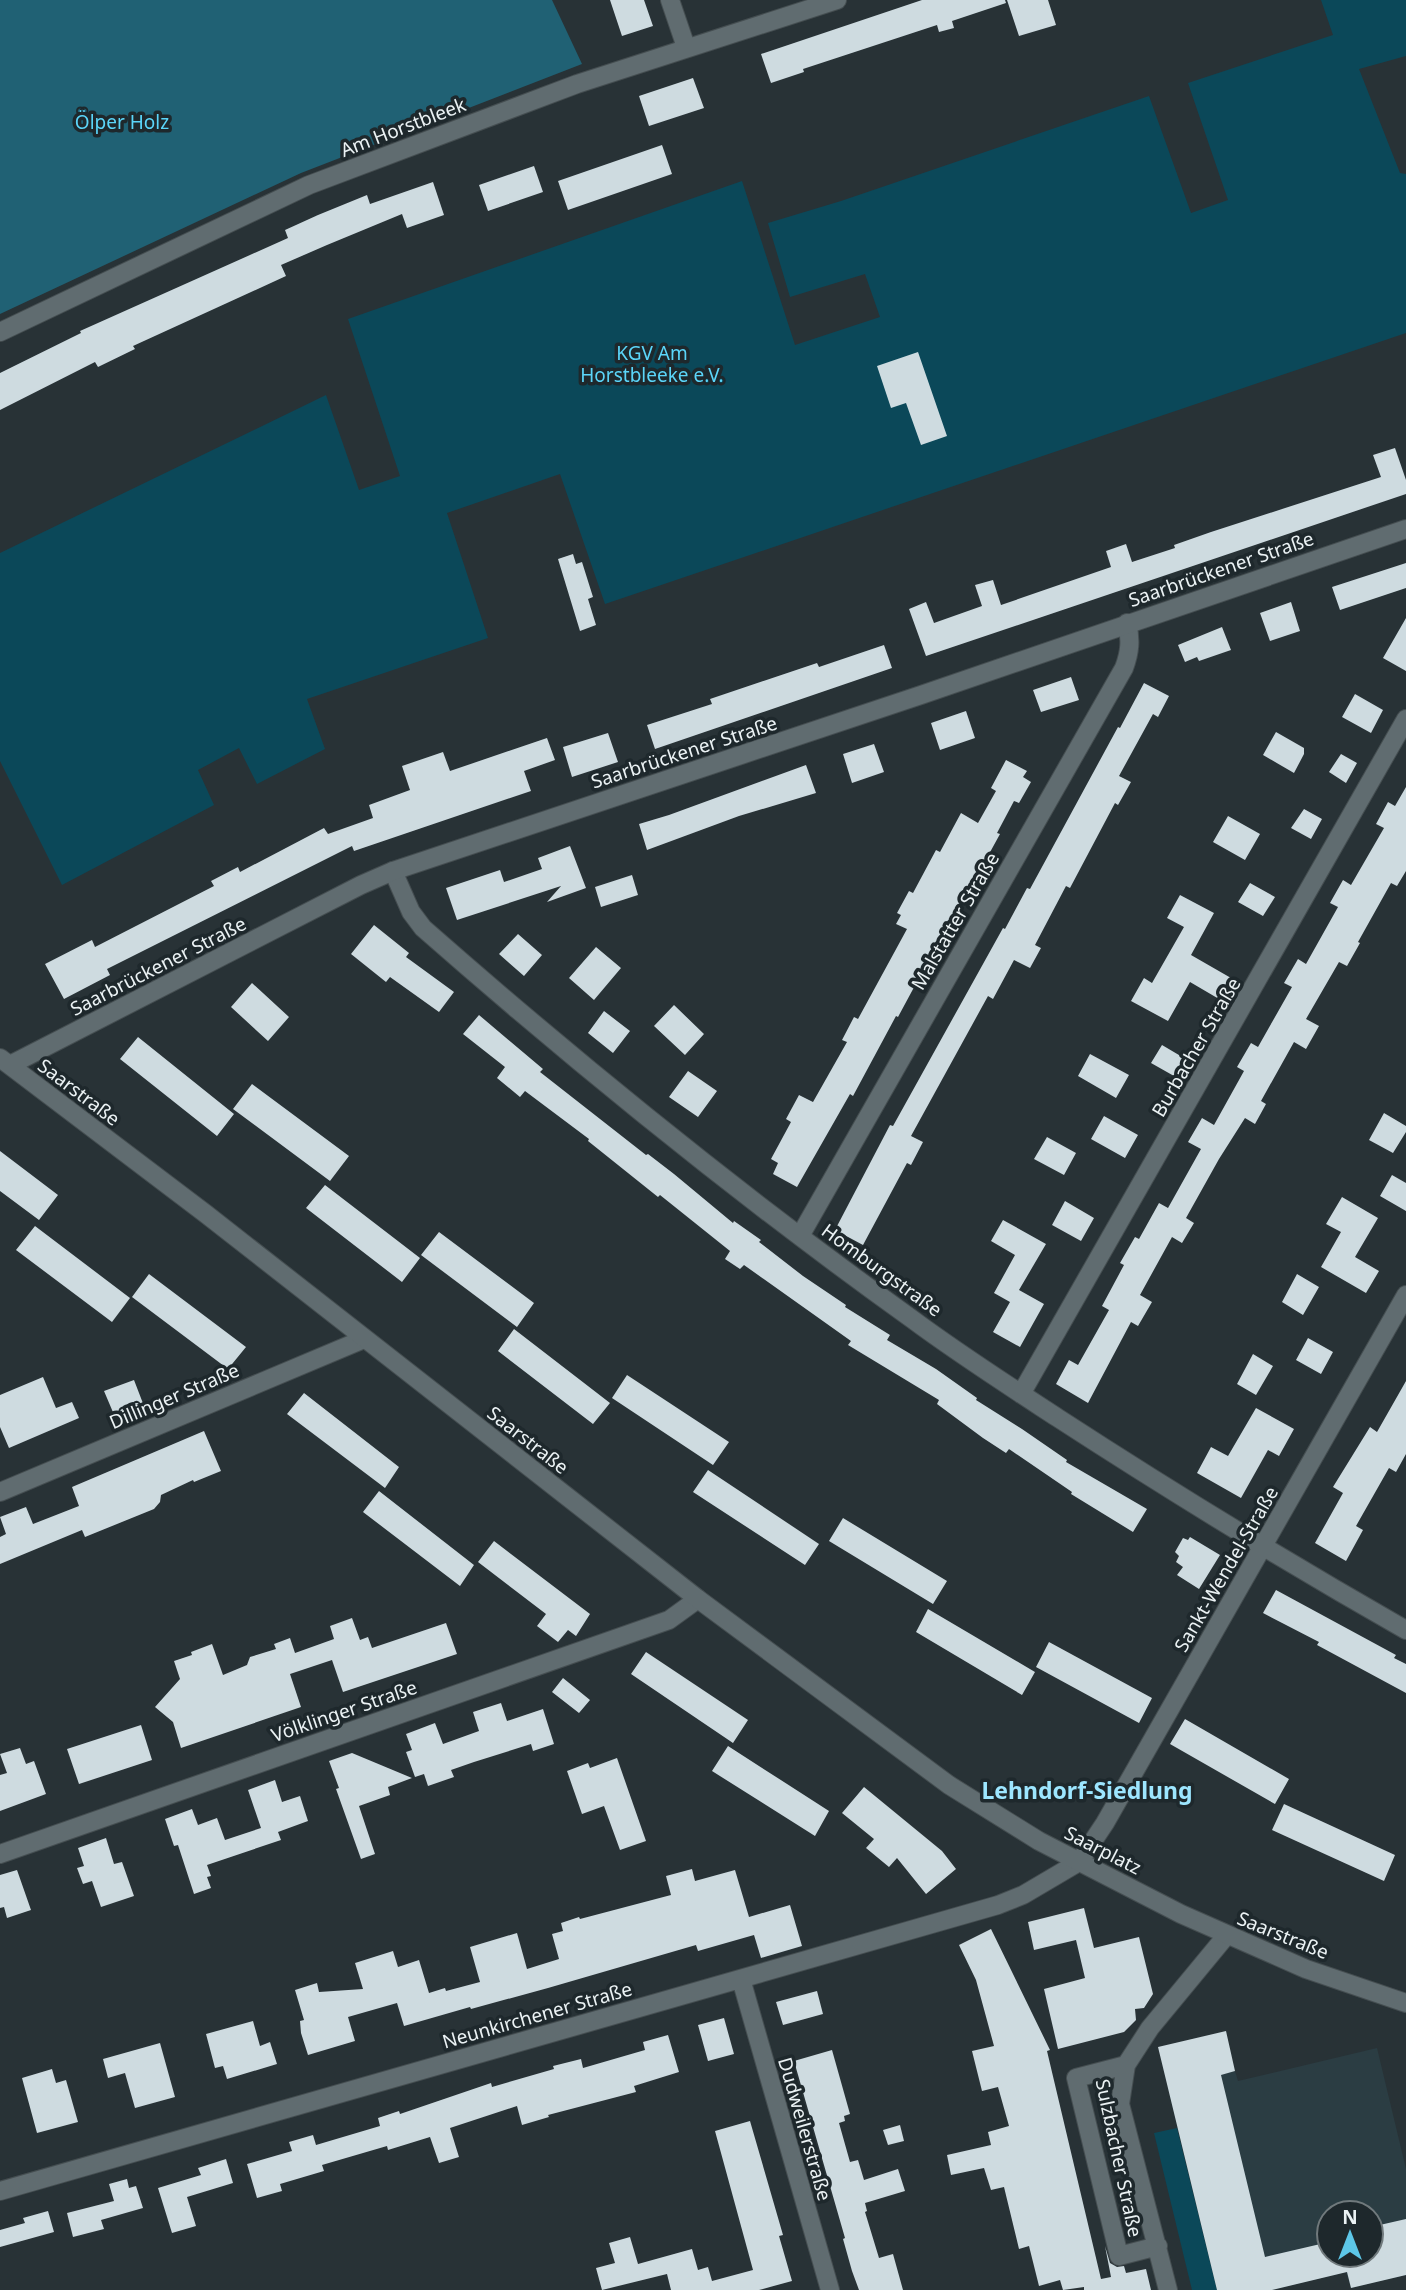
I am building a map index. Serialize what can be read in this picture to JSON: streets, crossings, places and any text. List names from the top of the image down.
{
  "streets": {
    "street": [
      "Am Horstbleek",
      "Saarbrückener Straße",
      "Malstatter Straße",
      "Burbacher Straße",
      "Saarstraße",
      "Homburgstraße",
      "Dillinger Straße",
      "Sankt-Wendel-Straße",
      "Völklinger Straße",
      "Saarplatz",
      "Neunkirchener Straße",
      "Dudweilerstraße",
      "Sulzbacher Straße"
    ]
  },
  "crossings": [
    ["Saarbrückener Straße", "Malstatter Straße"],
    ["Saarbrückener Straße", "Saarstraße"],
    ["Saarbrückener Straße", "Homburgstraße"],
    ["Malstatter Straße", "Homburgstraße"],
    ["Burbacher Straße", "Homburgstraße"],
    ["Saarstraße", "Dillinger Straße"],
    ["Saarstraße", "Völklinger Straße"],
    ["Saarstraße", "Saarplatz"],
    ["Saarstraße", "Sulzbacher Straße"],
    ["Homburgstraße", "Sankt-Wendel-Straße"],
    ["Sankt-Wendel-Straße", "Saarplatz"],
    ["Sankt-Wendel-Straße", "Neunkirchener Straße"],
    ["Saarplatz", "Neunkirchener Straße"],
    ["Neunkirchener Straße", "Dudweilerstraße"]
  ],
  "districts": ["Lehndorf-Siedlung"],
  "parks": ["Ölper Holz", "KGV Am Horstbleeke e.V."],
  "north": "top"
}
